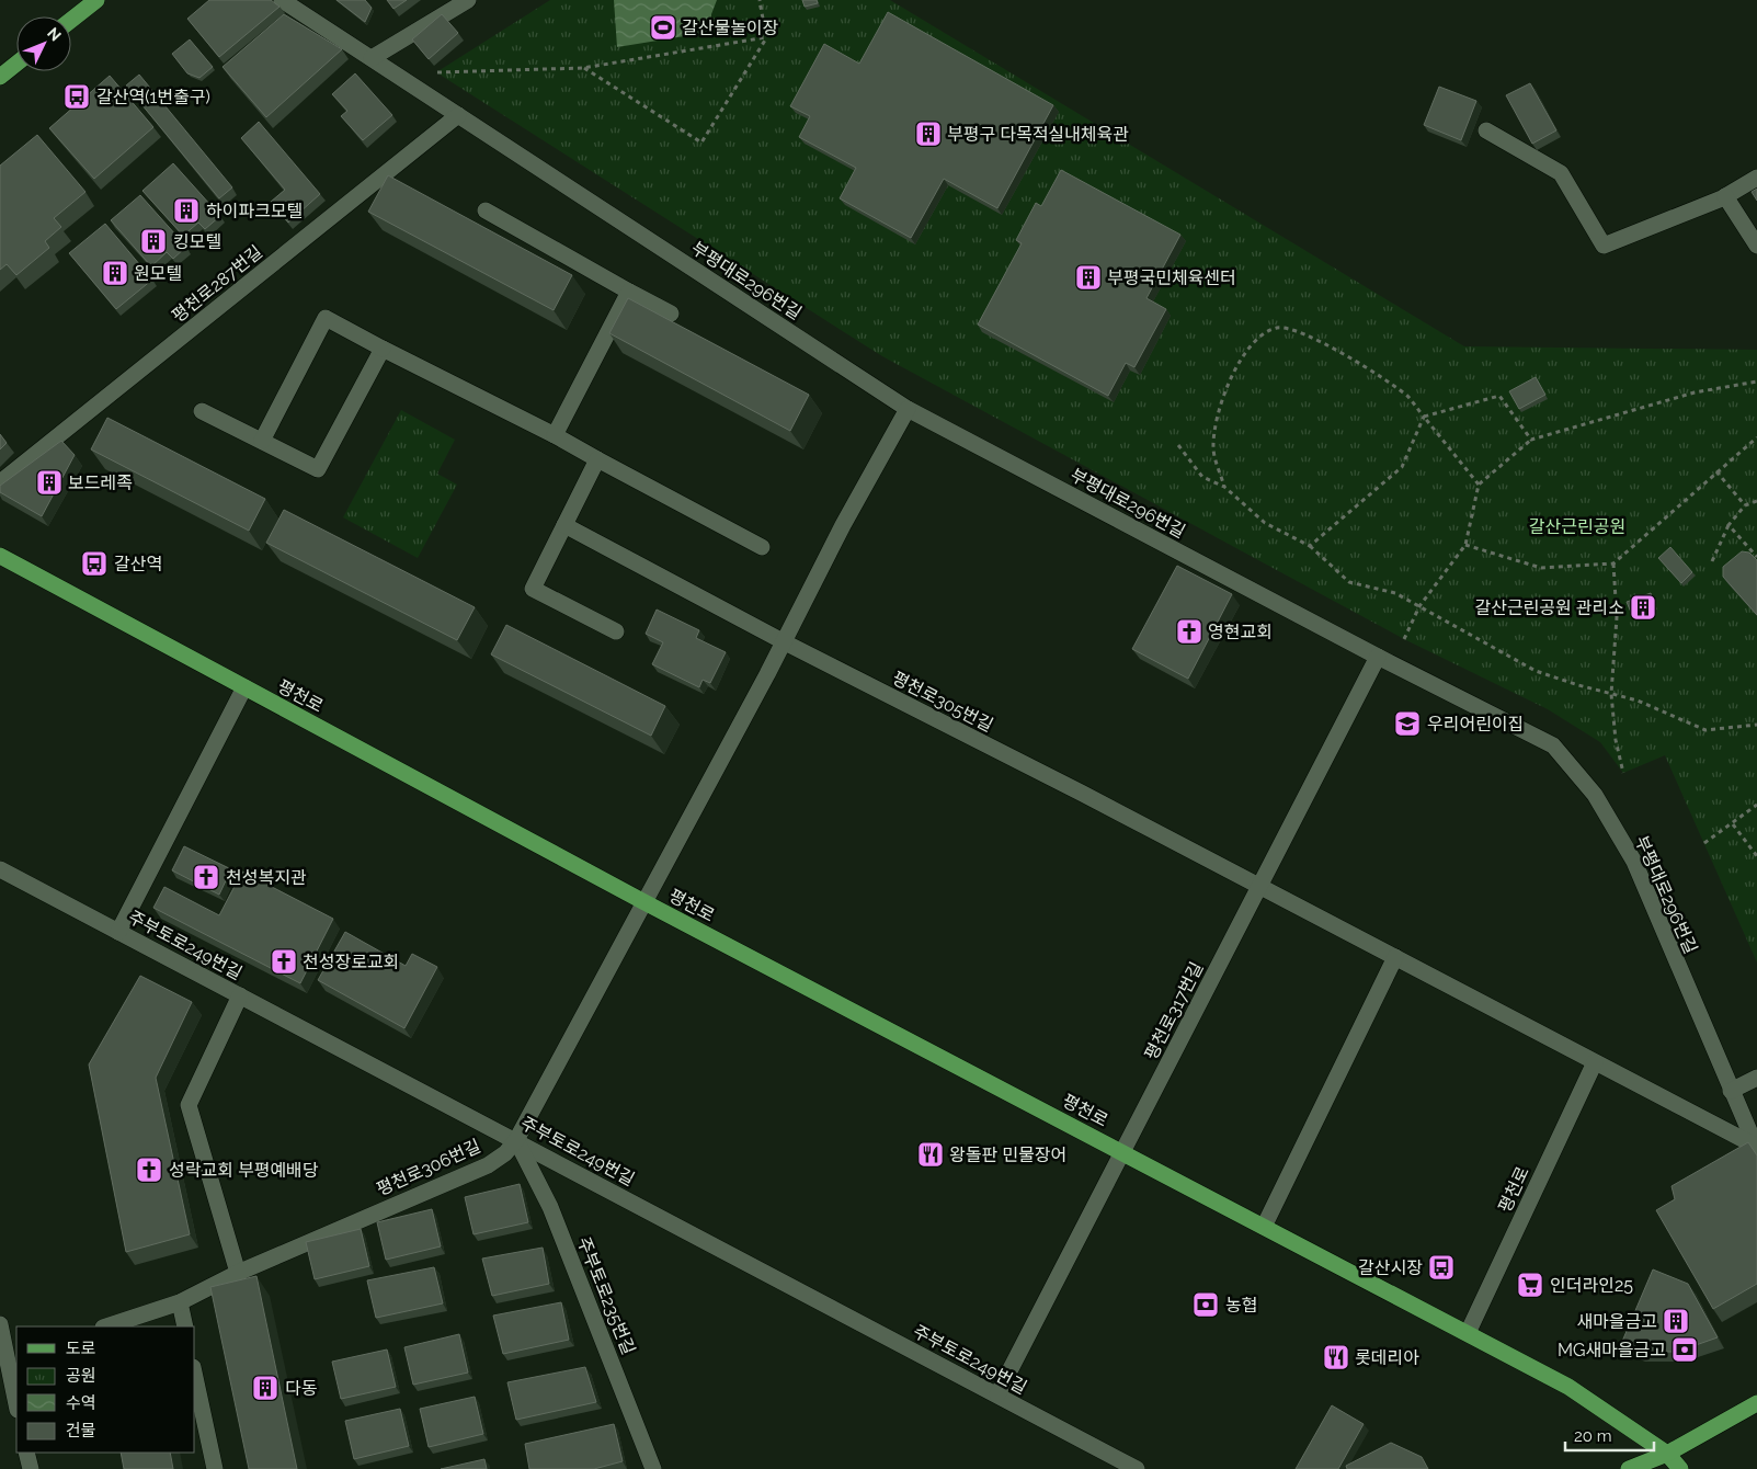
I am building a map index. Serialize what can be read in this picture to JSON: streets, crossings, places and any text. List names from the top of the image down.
{
  "streets": {
    "main road": ["평천로"],
    "street": [
      "부평대로296번길",
      "평천로287번길",
      "평천로305번길",
      "주부토로249번길",
      "평천로317번길",
      "평천로306번길",
      "주부토로235번길"
    ]
  },
  "crossings": [
    ["부평대로296번길", "평천로287번길"],
    ["부평대로296번길", "평천로"],
    ["부평대로296번길", "평천로317번길"],
    ["평천로", "평천로317번길"],
    ["평천로", "평천로306번길"],
    ["평천로305번길", "평천로317번길"],
    ["주부토로249번길", "평천로306번길"],
    ["주부토로249번길", "주부토로235번길"],
    ["평천로306번길", "주부토로235번길"]
  ],
  "parks": ["갈산근린공원"],
  "places": {
    "sports": ["갈산물놀이장"],
    "bus stop": ["갈산역(1번출구)", "갈산역", "갈산시장"],
    "building": [
      "부평구 다목적실내체육관",
      "하이파크모텔",
      "킹모텔",
      "원모텔",
      "부평국민체육센터",
      "보드레족",
      "갈산근린공원 관리소",
      "새마을금고",
      "다동"
    ],
    "church": [
      "영현교회",
      "천성복지관",
      "천성장로교회",
      "성락교회 부평예배당"
    ],
    "school or university": ["우리어린이집"],
    "restaurant": ["왕돌판 민물장어", "롯데리아"],
    "supermarket": ["인더라인25"],
    "bank": ["농협", "MG새마을금고"]
  },
  "legend": [
    "도로",
    "공원",
    "수역",
    "건물"
  ],
  "scale_bar": "20 m",
  "north": "top right"
}
